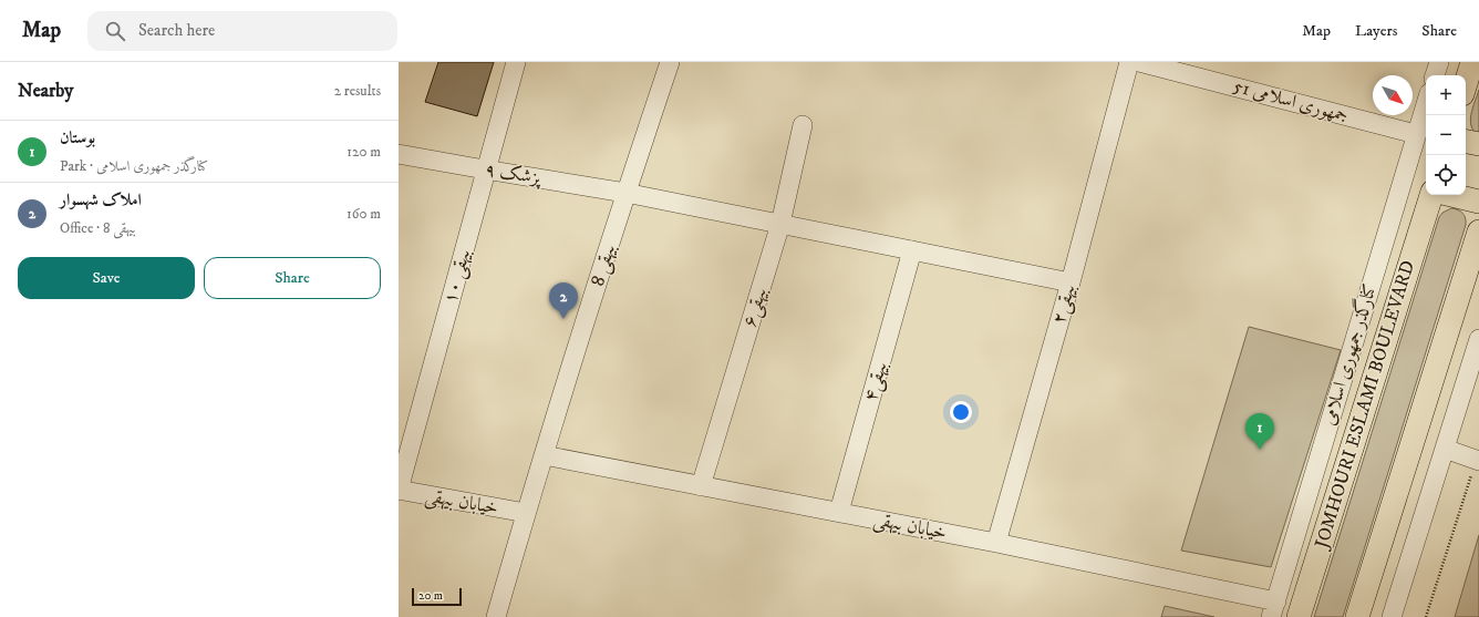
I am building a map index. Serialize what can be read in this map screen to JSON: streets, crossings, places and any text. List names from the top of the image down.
{
  "streets": {
    "main road": ["JOMHOURI ESLAMI BOULEVARD"],
    "street": [
      "جمهوری اسلامی 51",
      "پزشک ۹",
      "بیهقی 8",
      "بیهقی ۱۰",
      "بیهقی۲",
      "بیهقی۶",
      "کنارگذر جمهوری اسلامی",
      "بیهقی۴",
      "خیابان بیهقی"
    ]
  },
  "crossings": [
    ["جمهوری اسلامی 51", "کنارگذر جمهوری اسلامی"],
    ["پزشک ۹", "بیهقی 8"],
    ["پزشک ۹", "بیهقی ۱۰"],
    ["پزشک ۹", "بیهقی۲"],
    ["پزشک ۹", "بیهقی۶"],
    ["پزشک ۹", "بیهقی۴"],
    ["بیهقی 8", "خیابان بیهقی"],
    ["بیهقی ۱۰", "خیابان بیهقی"],
    ["بیهقی۲", "خیابان بیهقی"],
    ["بیهقی۶", "خیابان بیهقی"],
    ["کنارگذر جمهوری اسلامی", "خیابان بیهقی"],
    ["بیهقی۴", "خیابان بیهقی"]
  ],
  "scale_bar": "20 m",
  "north": "bottom right",
  "page": {
    "header": "Map",
    "search": "Search here",
    "nav": ["Map", "Layers", "Share"],
    "heading": ["Nearby", "2 results"],
    "map_buttons": ["+", "−"],
    "list": [
      {
        "mark": "1",
        "name": "بوستان",
        "note": "Park · کنارگذر جمهوری اسلامی",
        "value": "120 m"
      },
      {
        "mark": "2",
        "name": "املاک شهسوار",
        "note": "Office · بیهقی 8",
        "value": "160 m"
      }
    ],
    "buttons": ["Save", "Share"],
    "pins": ["2", "1"],
    "scale": "20 m"
  }
}
